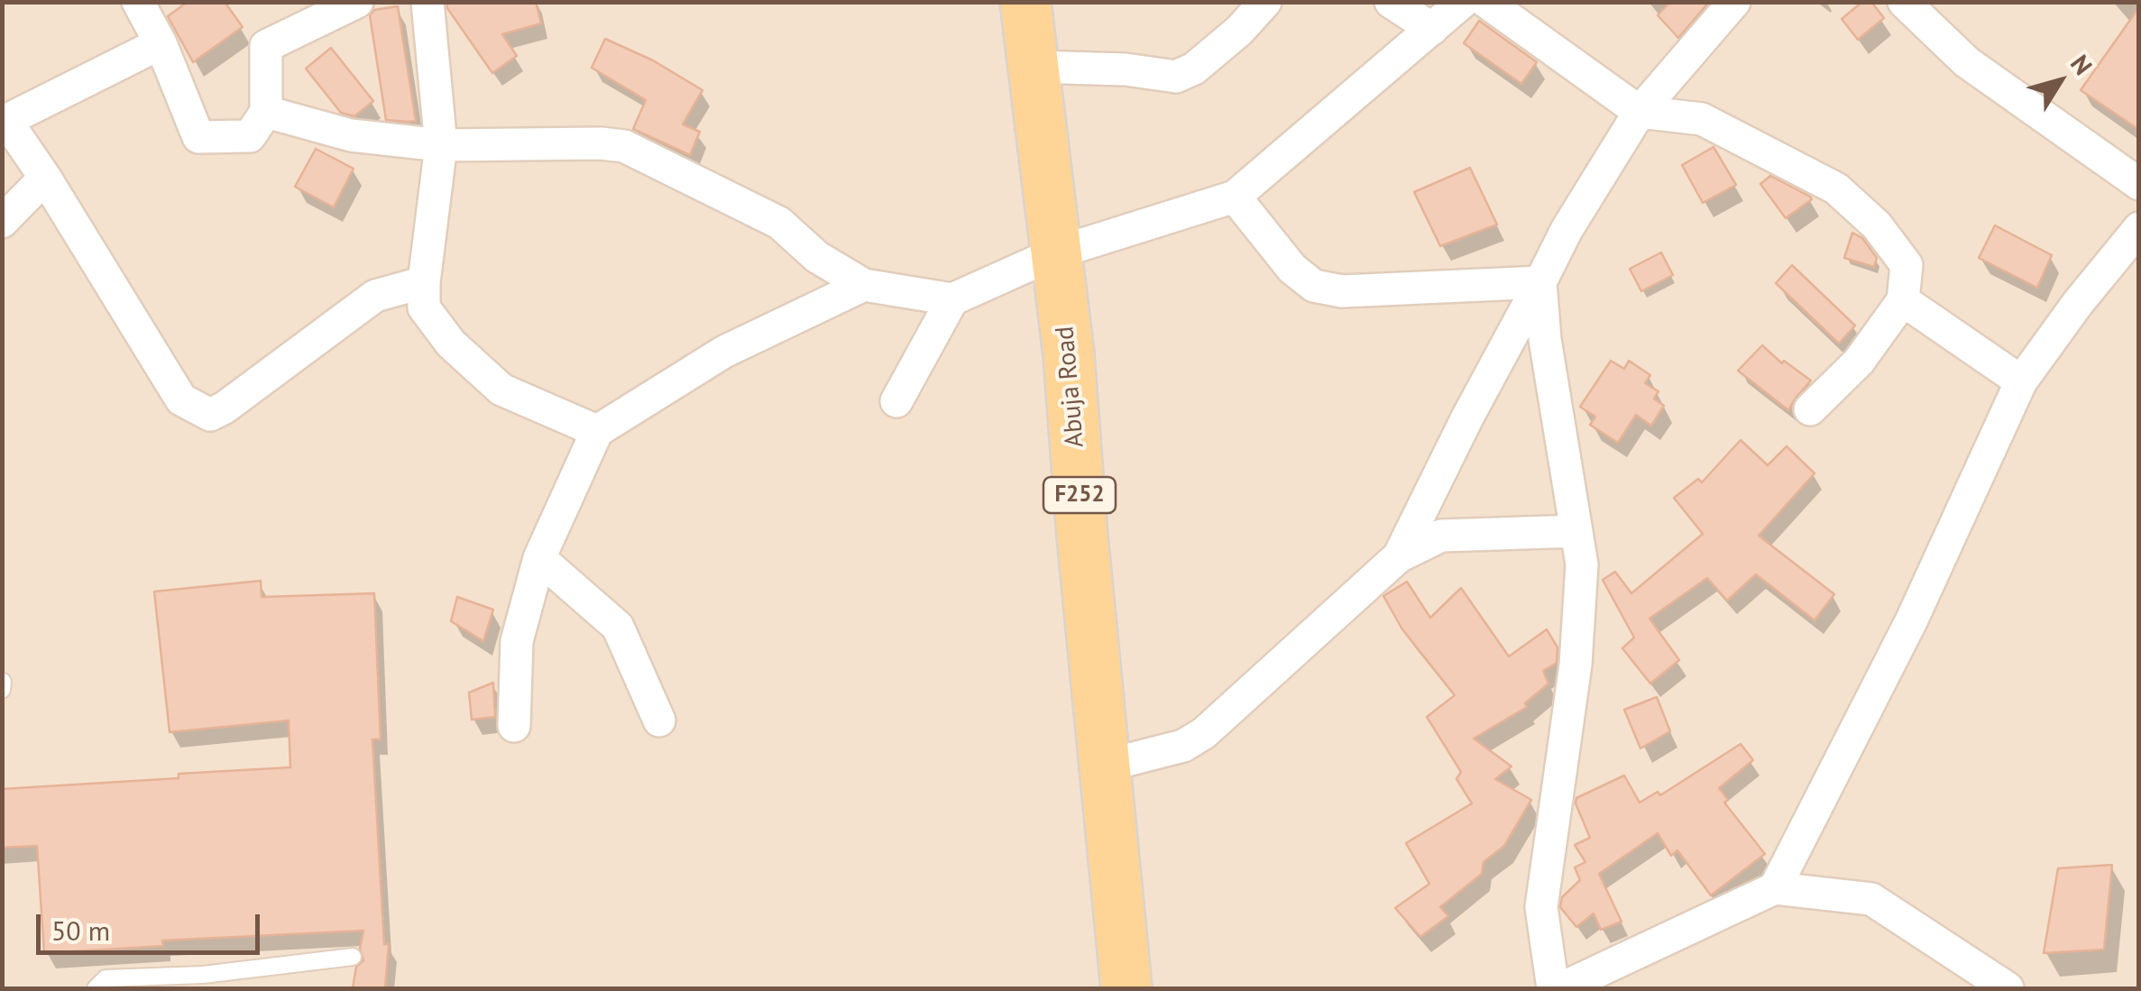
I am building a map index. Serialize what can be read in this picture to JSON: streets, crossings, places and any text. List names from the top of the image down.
{
  "streets": {
    "main road": ["Abuja Road", "F252"]
  },
  "scale_bar": "50 m",
  "north": "top right"
}
